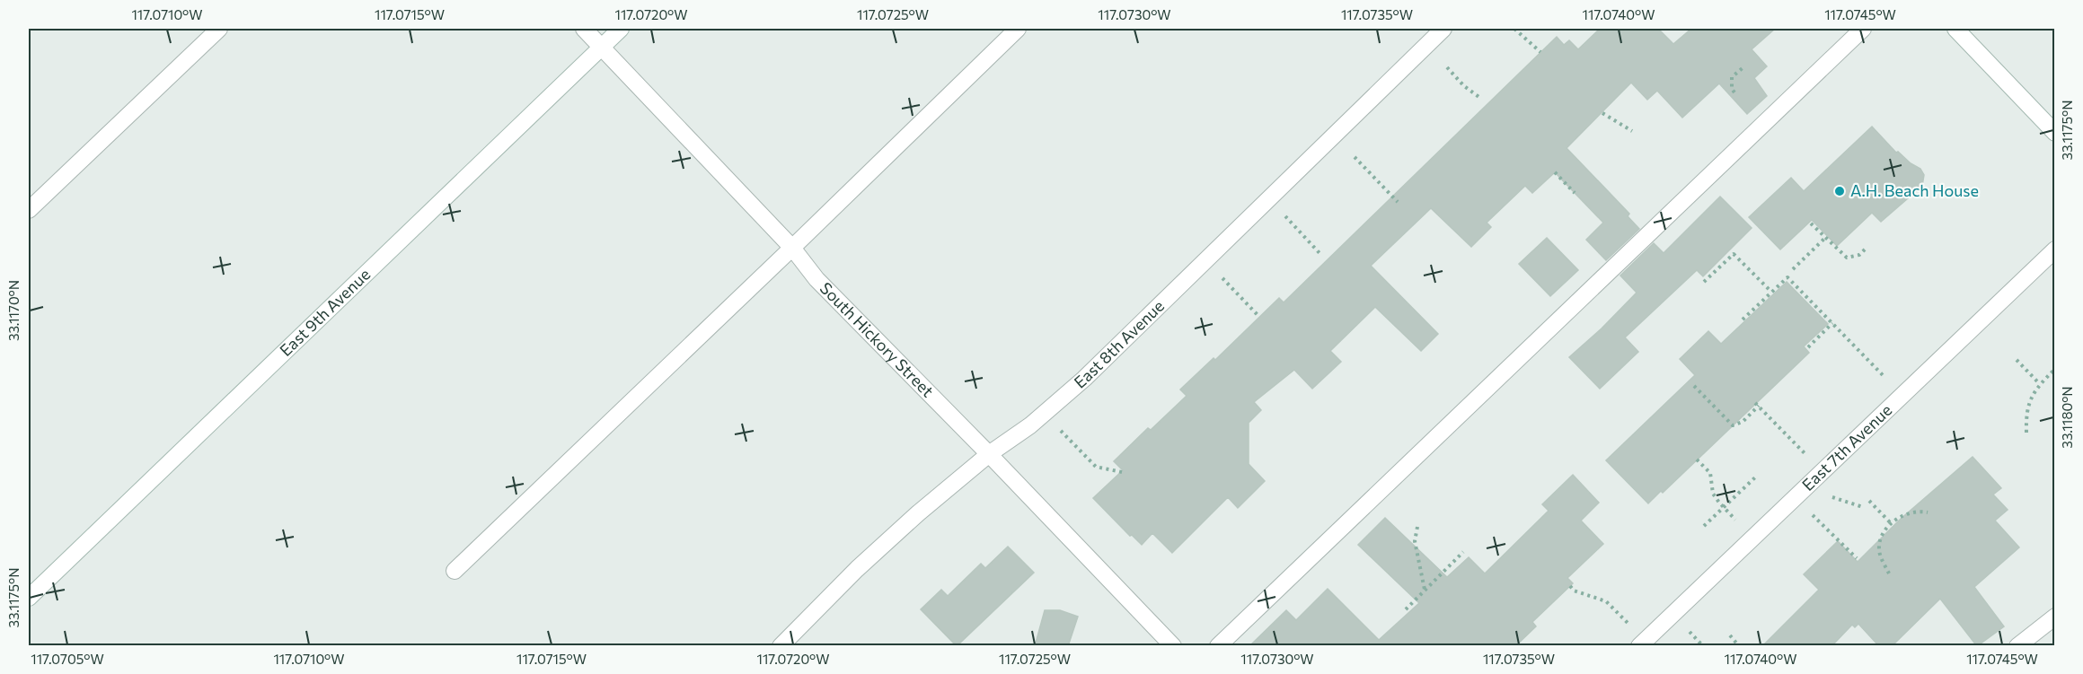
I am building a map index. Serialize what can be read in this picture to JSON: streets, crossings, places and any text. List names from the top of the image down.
{
  "streets": {
    "street": [
      "East 9th Avenue",
      "South Hickory Street",
      "East 8th Avenue",
      "East 7th Avenue"
    ]
  },
  "crossings": [
    ["East 9th Avenue", "South Hickory Street"],
    ["South Hickory Street", "East 8th Avenue"]
  ],
  "places": ["A.H. Beach House"],
  "coordinates": [
    "117.0710°W",
    "117.0715°W",
    "117.0720°W",
    "117.0725°W",
    "117.0730°W",
    "117.0735°W",
    "117.0740°W",
    "117.0745°W",
    "33.1175°N",
    "33.1170°N",
    "33.1180°N",
    "117.0705°W"
  ]
}
